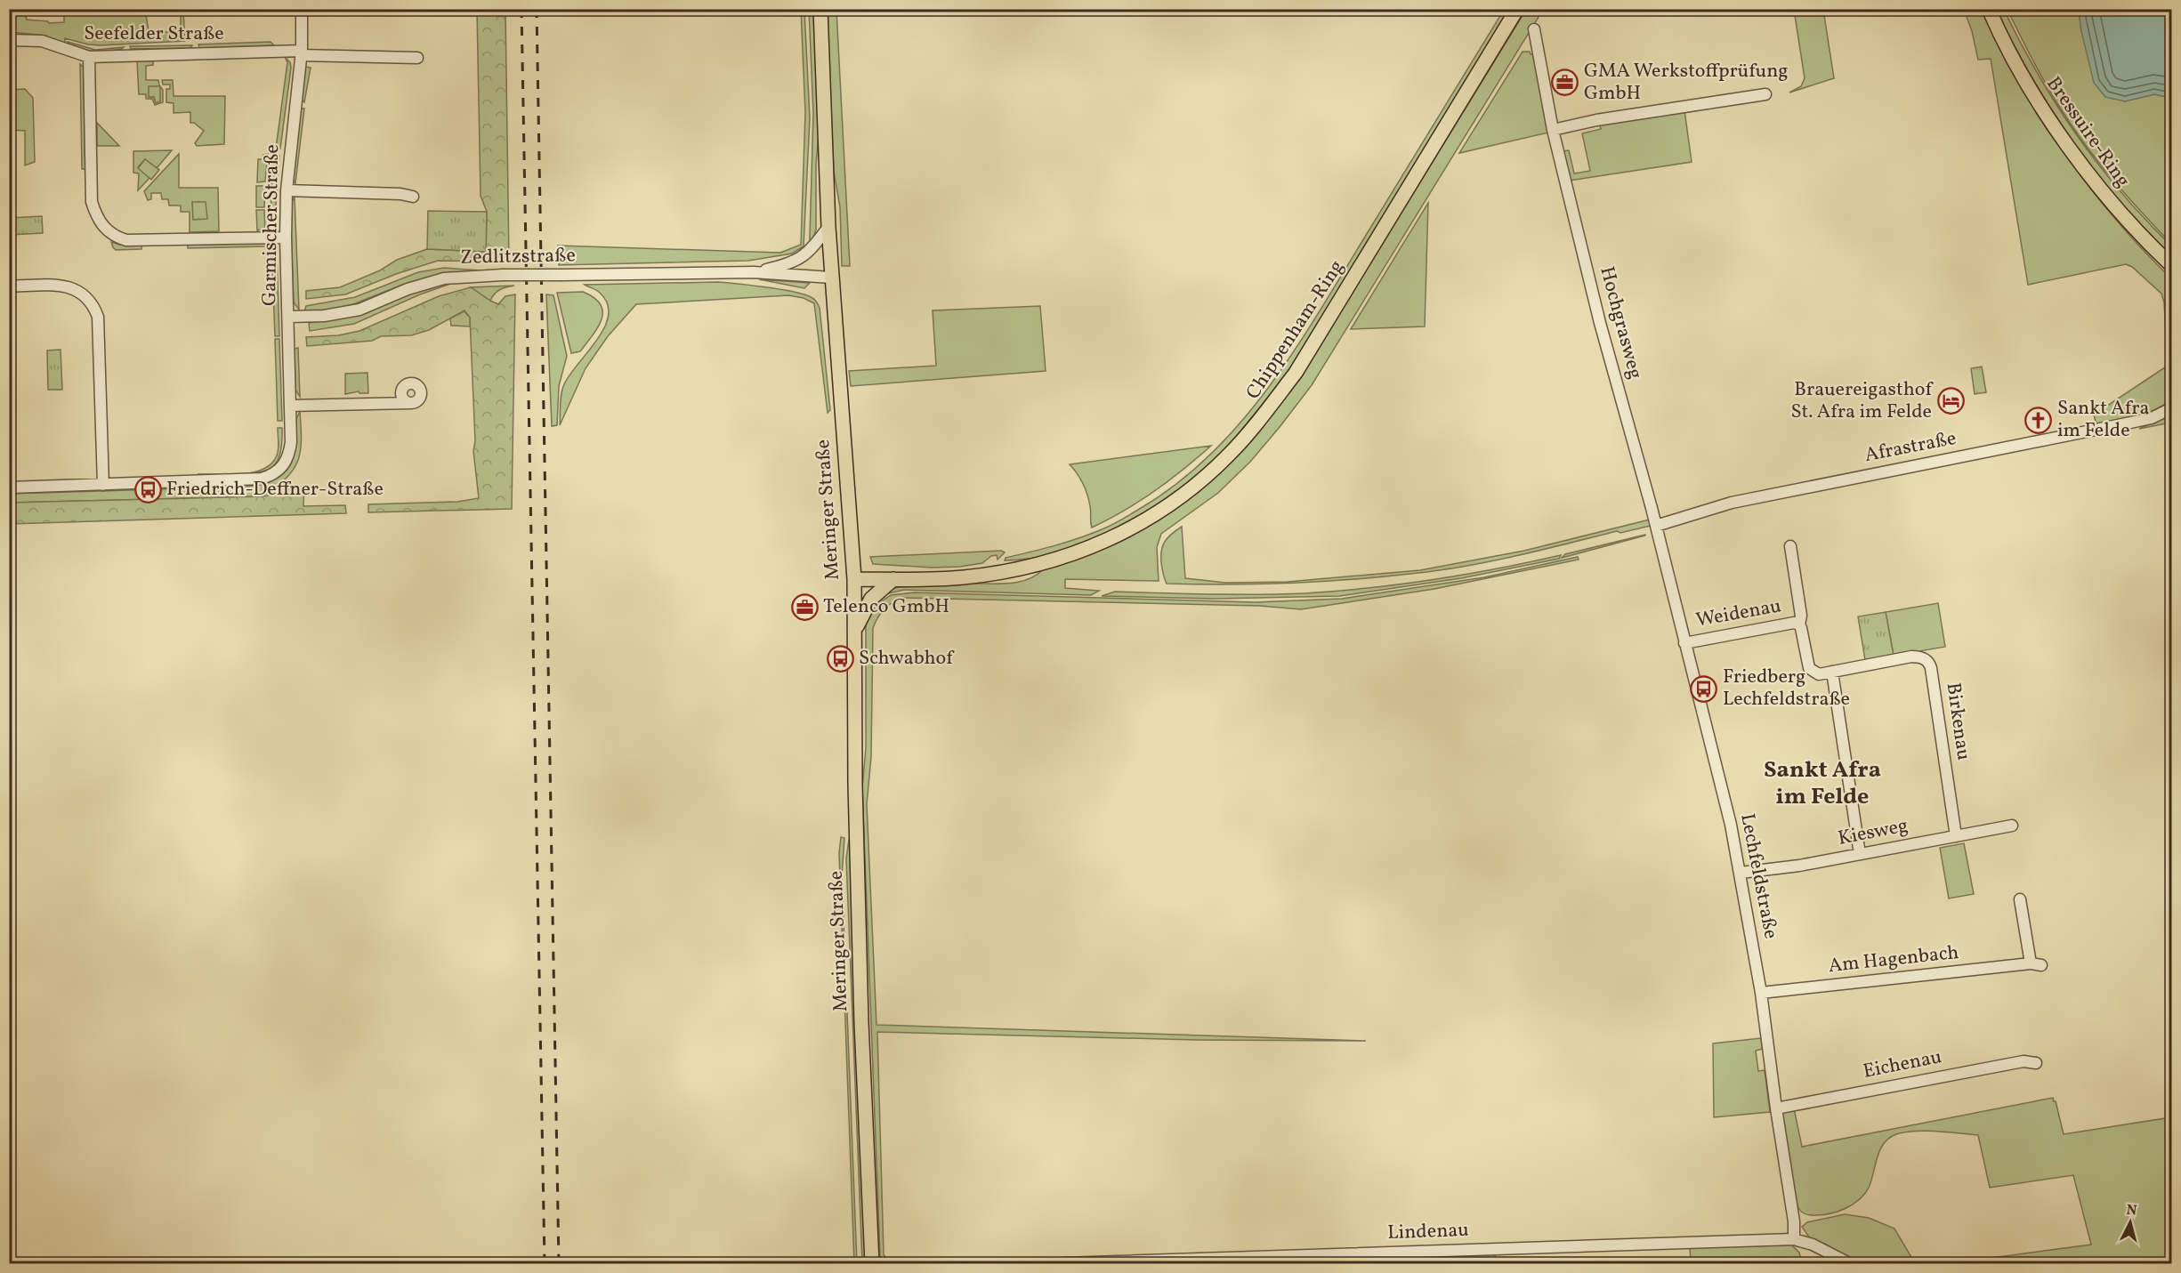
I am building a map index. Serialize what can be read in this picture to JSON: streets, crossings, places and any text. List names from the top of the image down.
{
  "streets": {
    "main road": ["Bressuire-Ring", "Chippenham-Ring", "Meringer Straße"],
    "street": [
      "Seefelder Straße",
      "Garmischer Straße",
      "Zedlitzstraße",
      "Hochgrasweg",
      "Afrastraße",
      "Weidenau",
      "Birkenau",
      "Kiesweg",
      "Lechfeldstraße",
      "Am Hagenbach",
      "Eichenau",
      "Lindenau"
    ]
  },
  "crossings": [
    ["Seefelder Straße", "Garmischer Straße"],
    ["Garmischer Straße", "Zedlitzstraße"],
    ["Zedlitzstraße", "Meringer Straße"],
    ["Hochgrasweg", "Afrastraße"],
    ["Hochgrasweg", "Lechfeldstraße"],
    ["Chippenham-Ring", "Meringer Straße"],
    ["Afrastraße", "Lechfeldstraße"],
    ["Weidenau", "Birkenau"],
    ["Weidenau", "Lechfeldstraße"],
    ["Birkenau", "Kiesweg"],
    ["Kiesweg", "Lechfeldstraße"],
    ["Lechfeldstraße", "Am Hagenbach"],
    ["Lechfeldstraße", "Eichenau"],
    ["Lechfeldstraße", "Lindenau"]
  ],
  "districts": ["Sankt Afra im Felde"],
  "places": {
    "office": ["GMA Werkstoffprüfung GmbH", "Telenco GmbH"],
    "hotel": ["Brauereigasthof St. Afra im Felde"],
    "church": ["Sankt Afra im Felde"],
    "bus stop": ["Friedrich-Deffner-Straße", "Schwabhof", "Friedberg Lechfeldstraße"]
  },
  "north": "top"
}
